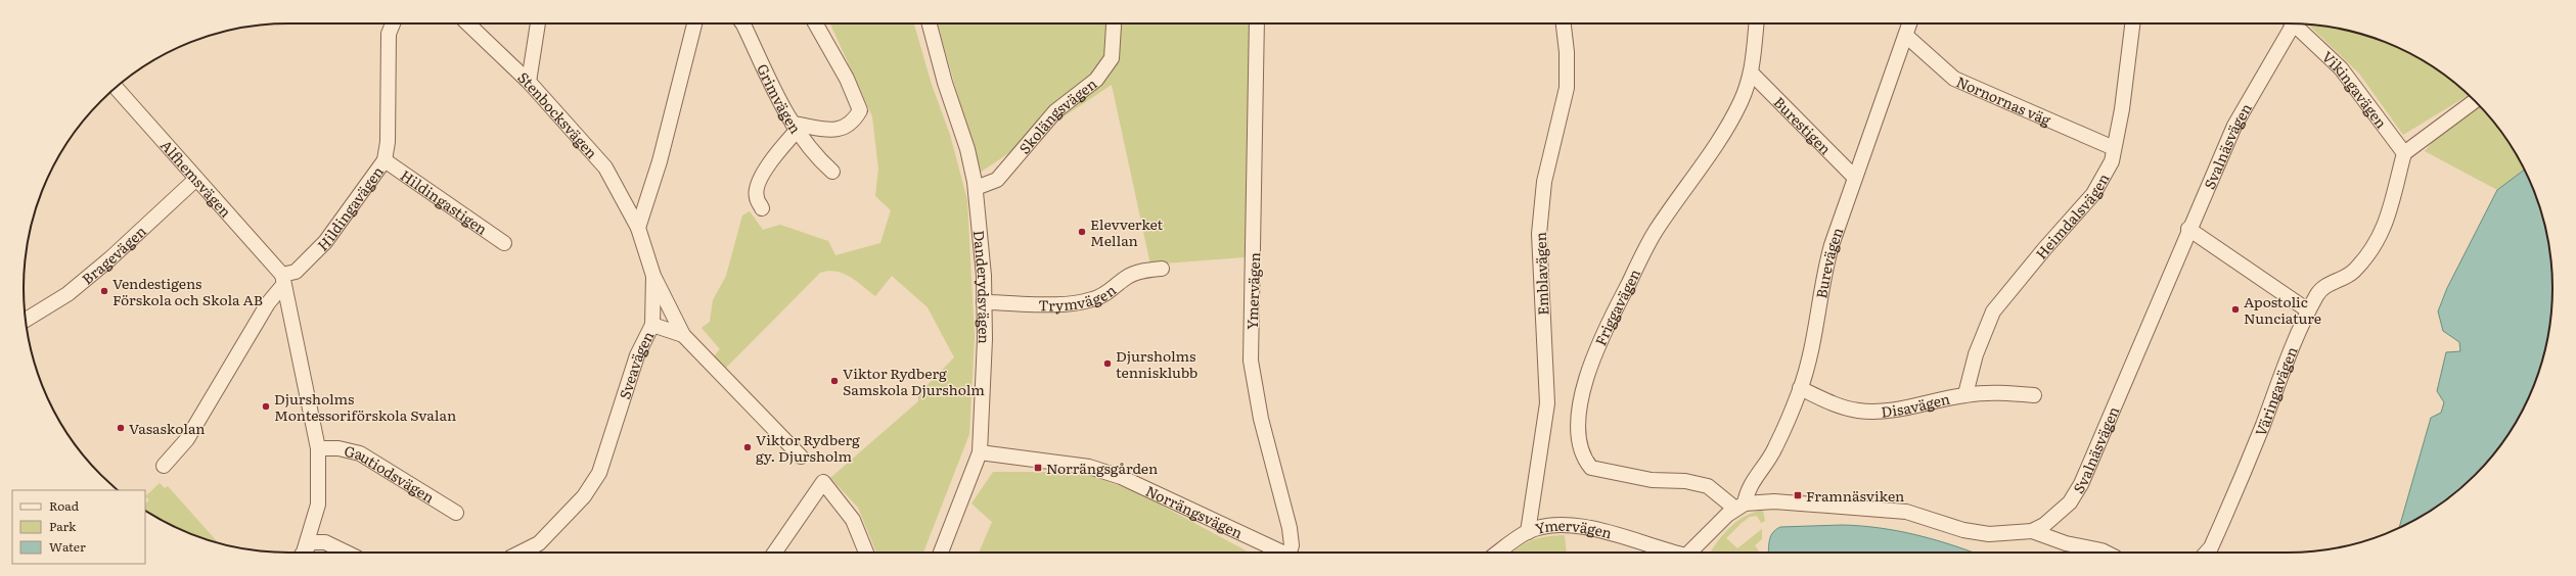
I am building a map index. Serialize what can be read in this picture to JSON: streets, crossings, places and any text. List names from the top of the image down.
{
  "streets": {
    "street": [
      "Vikingavägen",
      "Grimvägen",
      "Nornornas väg",
      "Stenbocksvägen",
      "Skolängsvägen",
      "Burestigen",
      "Svalnäsvägen",
      "Alfhemsvägen",
      "Hildingastigen",
      "Hildingavägen",
      "Heimdalsvägen",
      "Bragevägen",
      "Burevägen",
      "Emblavägen",
      "Danderydsvägen",
      "Ymervägen",
      "Trymvägen",
      "Friggavägen",
      "Sveavägen",
      "Väringavägen",
      "Disavägen",
      "Gautiodsvägen",
      "Norrängsvägen"
    ]
  },
  "crossings": [
    ["Vikingavägen", "Väringavägen"],
    ["Nornornas väg", "Heimdalsvägen"],
    ["Nornornas väg", "Burevägen"],
    ["Stenbocksvägen", "Sveavägen"],
    ["Skolängsvägen", "Danderydsvägen"],
    ["Burestigen", "Burevägen"],
    ["Burestigen", "Friggavägen"],
    ["Svalnäsvägen", "Burevägen"],
    ["Svalnäsvägen", "Friggavägen"],
    ["Alfhemsvägen", "Hildingavägen"],
    ["Alfhemsvägen", "Bragevägen"],
    ["Hildingastigen", "Hildingavägen"],
    ["Heimdalsvägen", "Disavägen"],
    ["Burevägen", "Friggavägen"],
    ["Burevägen", "Disavägen"],
    ["Emblavägen", "Ymervägen"],
    ["Danderydsvägen", "Trymvägen"],
    ["Danderydsvägen", "Norrängsvägen"]
  ],
  "places": {
    "other": [
      "Elevverket Mellan",
      "Vendestigens Förskola och Skola AB",
      "Apostolic Nunciature",
      "Djursholms tennisklubb",
      "Viktor Rydberg Samskola Djursholm",
      "Djursholms Montessoriförskola Svalan",
      "Vasaskolan",
      "Viktor Rydberg gy. Djursholm"
    ],
    "transit": ["Norrängsgården", "Framnäsviken"]
  },
  "legend": ["Road", "Park", "Water"]
}
